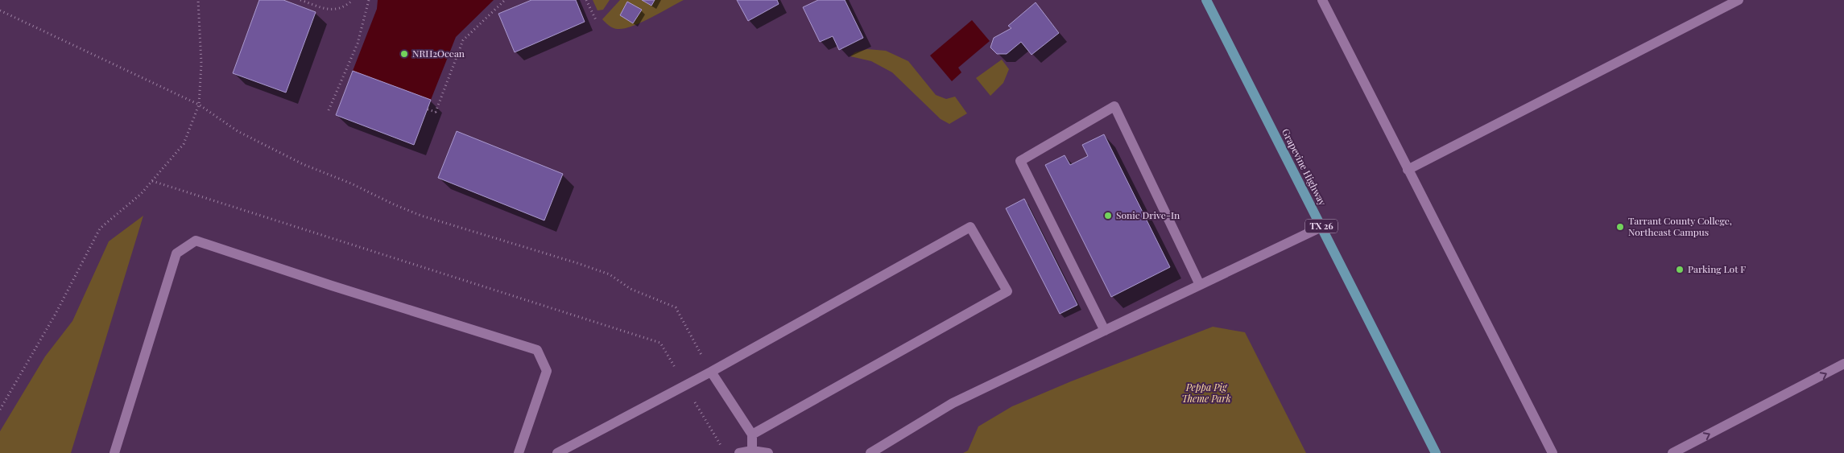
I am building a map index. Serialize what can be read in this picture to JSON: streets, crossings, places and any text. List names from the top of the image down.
{
  "streets": {
    "main road": ["Grapevine Highway", "TX 26"]
  },
  "parks": ["Peppa Pig Theme Park"],
  "places": [
    "NRH2Ocean",
    "Sonic Drive-In",
    "Tarrant County College, Northeast Campus",
    "Parking Lot F"
  ]
}
